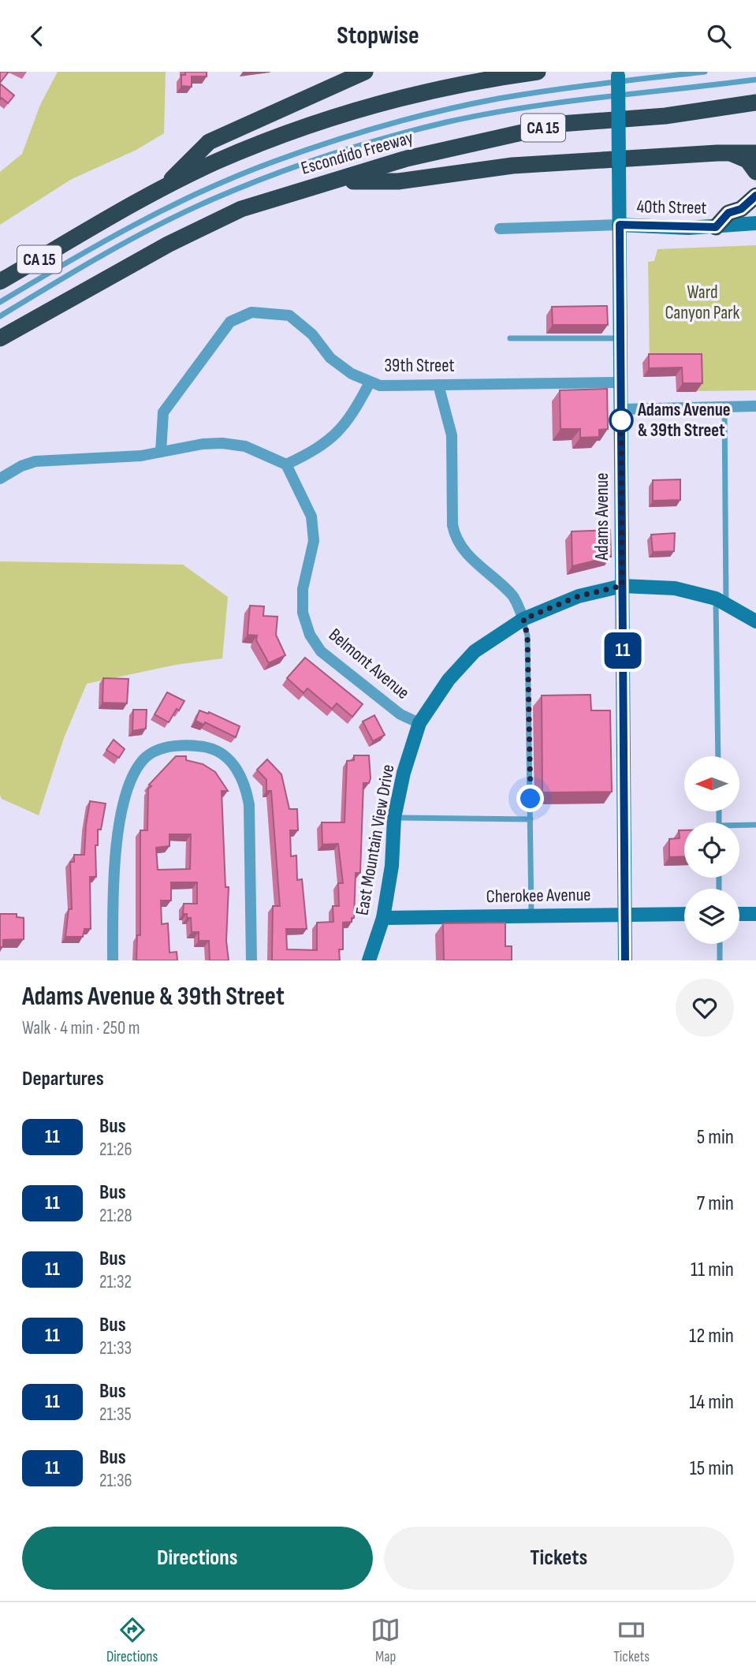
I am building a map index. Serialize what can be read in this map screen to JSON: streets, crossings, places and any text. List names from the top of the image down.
{
  "streets": {
    "highway": ["CA 15", "Escondido Freeway"],
    "main road": [
      "40th Street",
      "Adams Avenue",
      "East Mountain View Drive",
      "Cherokee Avenue"
    ],
    "street": ["39th Street", "Belmont Avenue"]
  },
  "crossings": [
    ["40th Street", "Adams Avenue"],
    ["39th Street", "Adams Avenue"],
    ["39th Street", "Belmont Avenue"],
    ["Adams Avenue", "East Mountain View Drive"],
    ["Adams Avenue", "Cherokee Avenue"],
    ["Belmont Avenue", "East Mountain View Drive"],
    ["East Mountain View Drive", "Cherokee Avenue"]
  ],
  "parks": ["Ward Canyon Park"],
  "places": ["Adams Avenue & 39th Street"],
  "lines": ["bus line 11"],
  "north": "left",
  "page": {
    "header": "Stopwise",
    "on_map": "11",
    "heading": [
      ["Adams Avenue & 39th Street", "Walk · 4 min · 250 m"],
      "Departures"
    ],
    "list": [
      {
        "mark": "11",
        "name": "Bus",
        "note": "21:26",
        "value": "5 min"
      },
      {
        "mark": "11",
        "name": "Bus",
        "note": "21:28",
        "value": "7 min"
      },
      {
        "mark": "11",
        "name": "Bus",
        "note": "21:32",
        "value": "11 min"
      },
      {
        "mark": "11",
        "name": "Bus",
        "note": "21:33",
        "value": "12 min"
      },
      {
        "mark": "11",
        "name": "Bus",
        "note": "21:35",
        "value": "14 min"
      },
      {
        "mark": "11",
        "name": "Bus",
        "note": "21:36",
        "value": "15 min"
      }
    ],
    "buttons": ["Directions", "Tickets"],
    "tabs": ["Directions", "Map", "Tickets"]
  }
}
